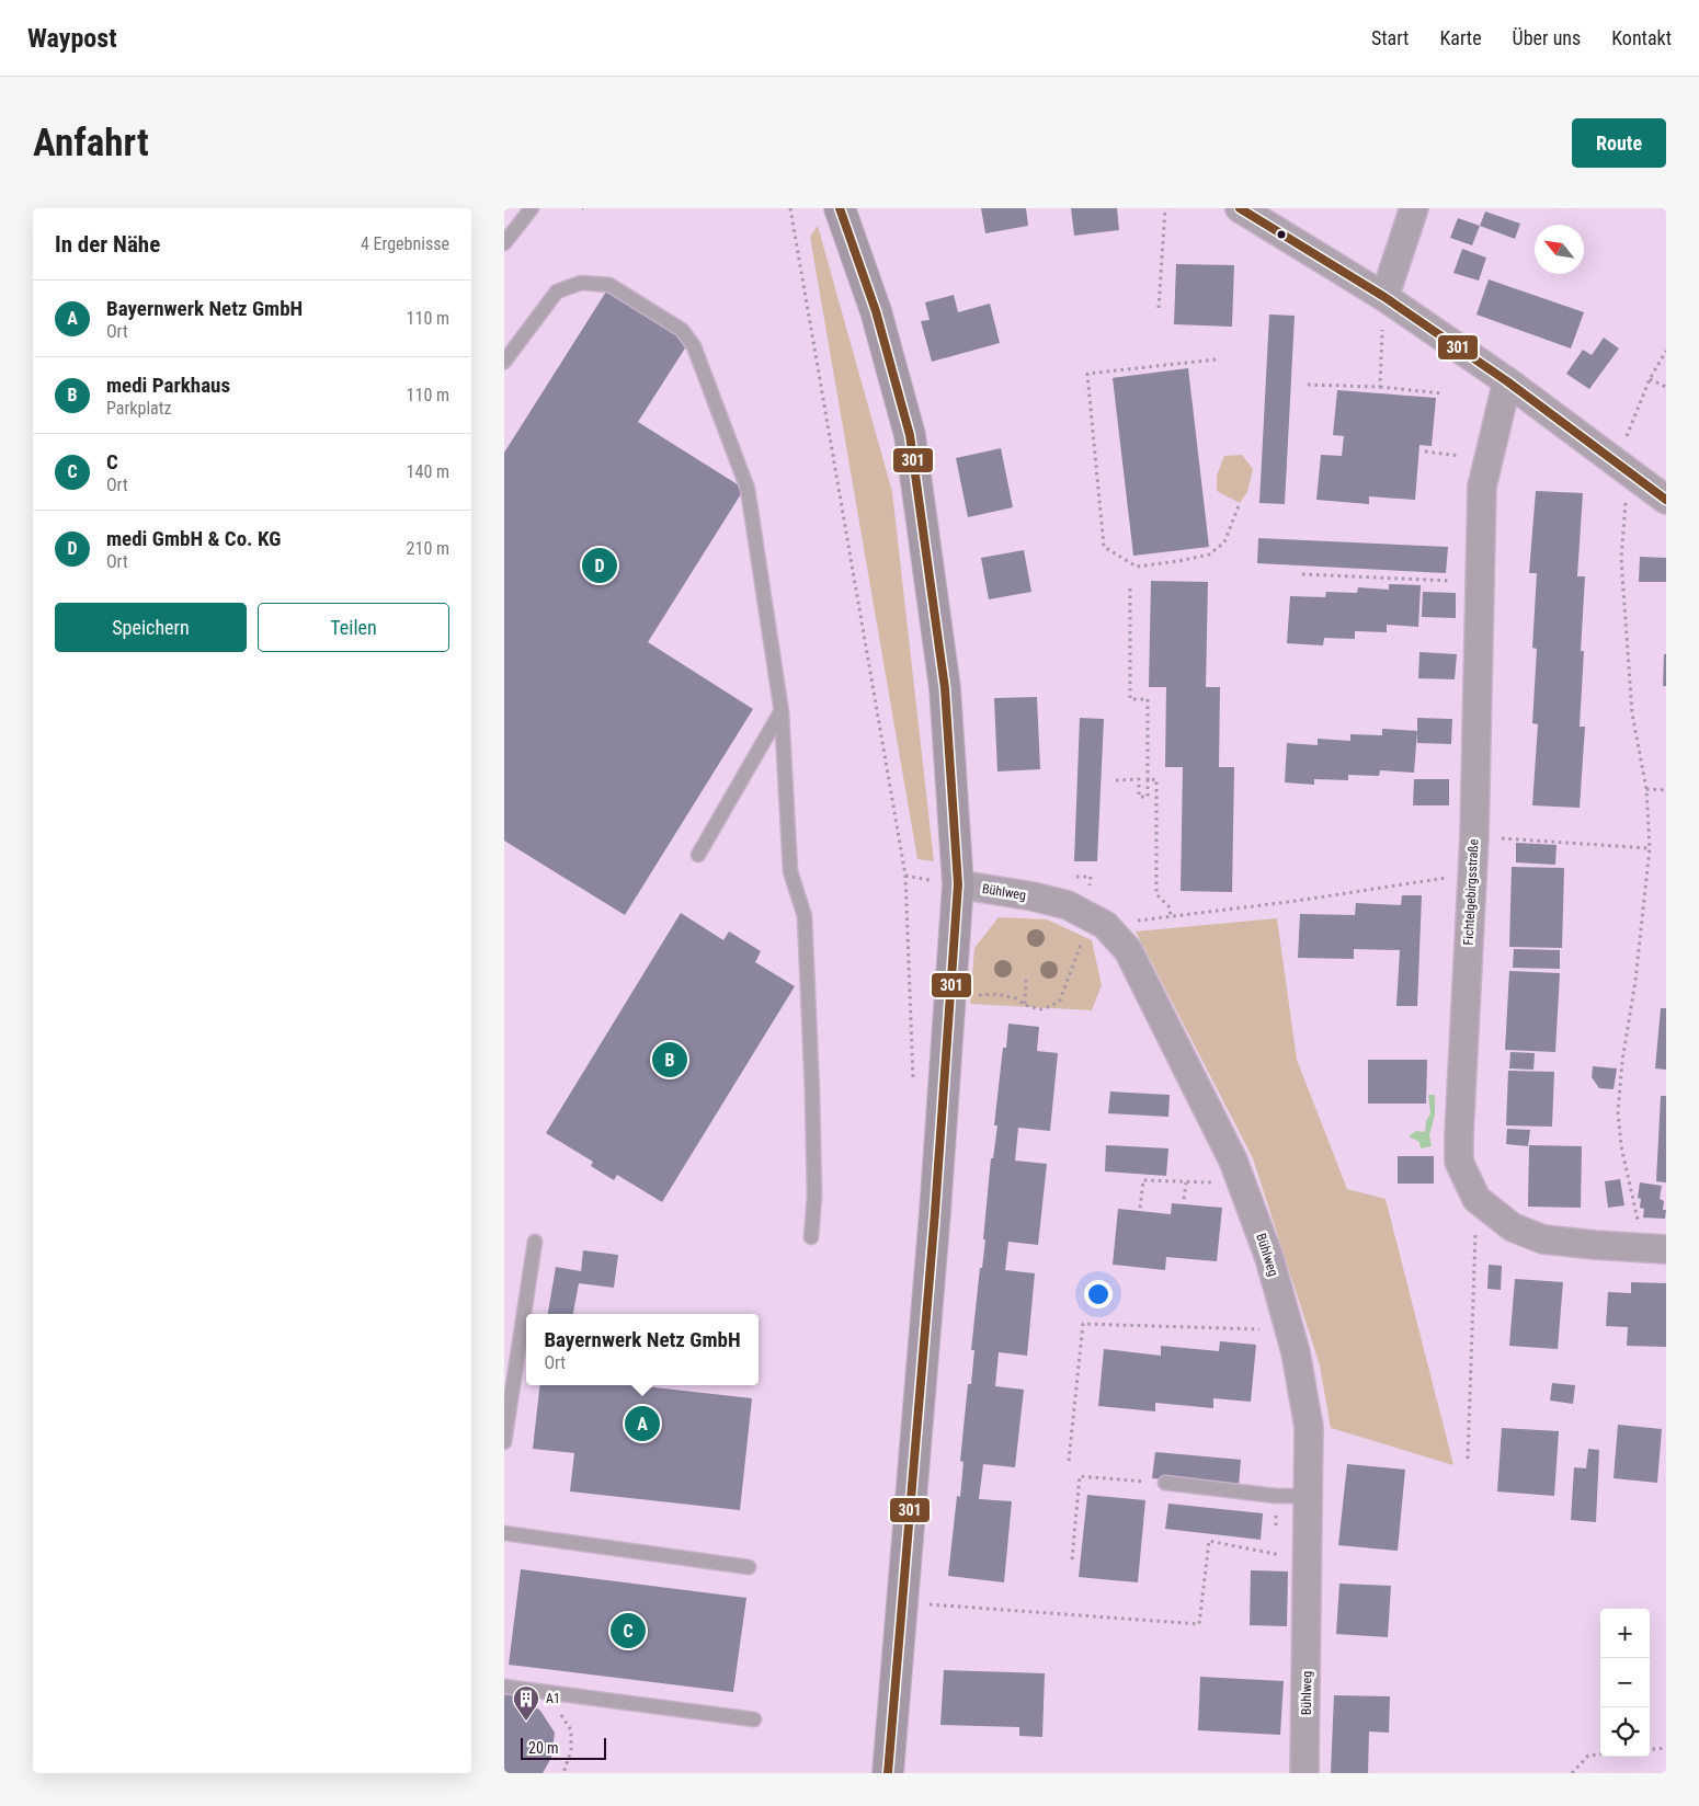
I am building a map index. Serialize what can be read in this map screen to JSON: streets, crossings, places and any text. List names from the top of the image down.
{
  "streets": {
    "street": ["Bühlweg", "Fichtelgebirgsstraße"]
  },
  "places": {
    "building": ["A1"]
  },
  "lines": ["transit line 301"],
  "scale_bar": "20 m",
  "north": "top left",
  "page": {
    "header": "Waypost",
    "nav": [
      "Start",
      "Karte",
      "Über uns",
      "Kontakt"
    ],
    "buttons": [
      "Route",
      ["Speichern", "Teilen"]
    ],
    "title": "Anfahrt",
    "heading": ["In der Nähe", "4 Ergebnisse"],
    "list": [
      {
        "mark": "A",
        "name": "Bayernwerk Netz GmbH",
        "note": "Ort",
        "value": "110 m"
      },
      {
        "mark": "B",
        "name": "medi Parkhaus",
        "note": "Parkplatz",
        "value": "110 m"
      },
      {
        "mark": "C",
        "name": "C",
        "note": "Ort",
        "value": "140 m"
      },
      {
        "mark": "D",
        "name": "medi GmbH & Co. KG",
        "note": "Ort",
        "value": "210 m"
      }
    ],
    "pins": [
      "D",
      "B",
      "A",
      "C"
    ],
    "popup": ["Bayernwerk Netz GmbH", "Ort"],
    "map_buttons": ["+", "−"],
    "scale": "20 m"
  }
}
